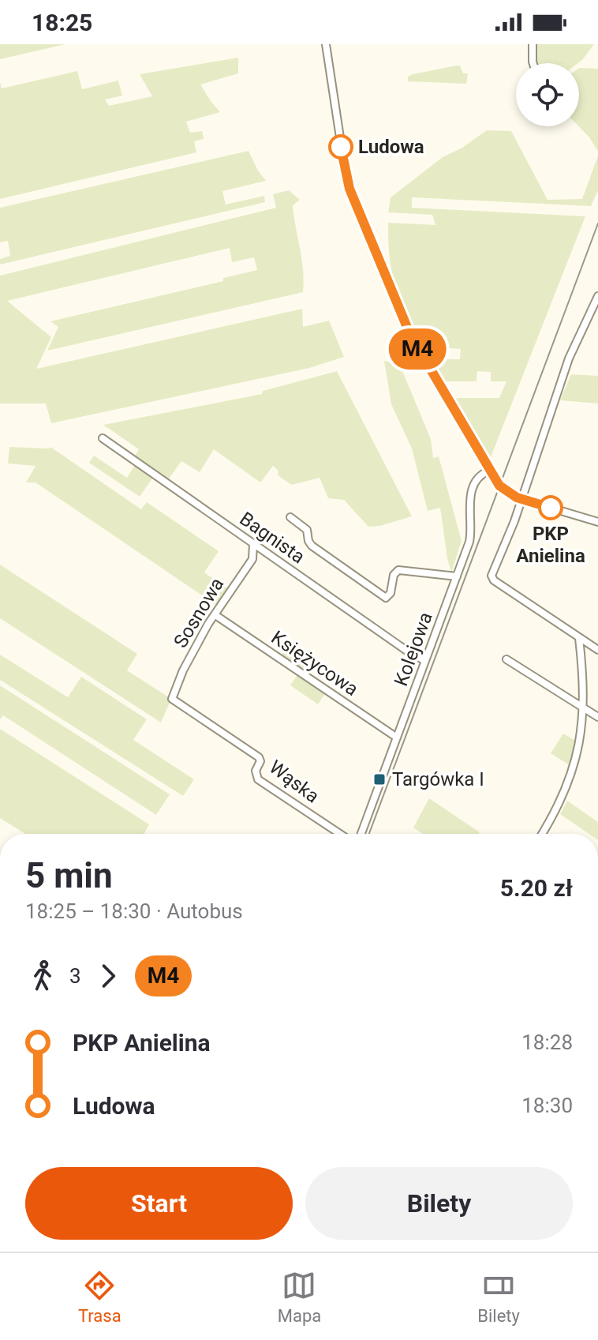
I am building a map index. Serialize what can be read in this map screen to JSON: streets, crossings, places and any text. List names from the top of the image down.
{
  "streets": {
    "street": [
      "Bagnista",
      "Sosnowa",
      "Kolejowa",
      "Księżycowa",
      "Wąska"
    ]
  },
  "crossings": [
    ["Bagnista", "Sosnowa"],
    ["Bagnista", "Kolejowa"],
    ["Sosnowa", "Księżycowa"],
    ["Sosnowa", "Wąska"],
    ["Kolejowa", "Księżycowa"]
  ],
  "places": {
    "other": ["Ludowa", "PKP Anielina"],
    "transit": ["Targówka I"]
  },
  "lines": ["bus line M4"],
  "page": {
    "status": "18:25",
    "on_map": "M4",
    "heading": ["5 min", "18:25 – 18:30 · Autobus", "5.20 zł"],
    "legs": ["3", "M4"],
    "list": [
      {
        "name": "PKP Anielina",
        "value": "18:28"
      },
      {
        "name": "Ludowa",
        "value": "18:30"
      }
    ],
    "buttons": ["Start", "Bilety"],
    "tabs": ["Trasa", "Mapa", "Bilety"]
  }
}
